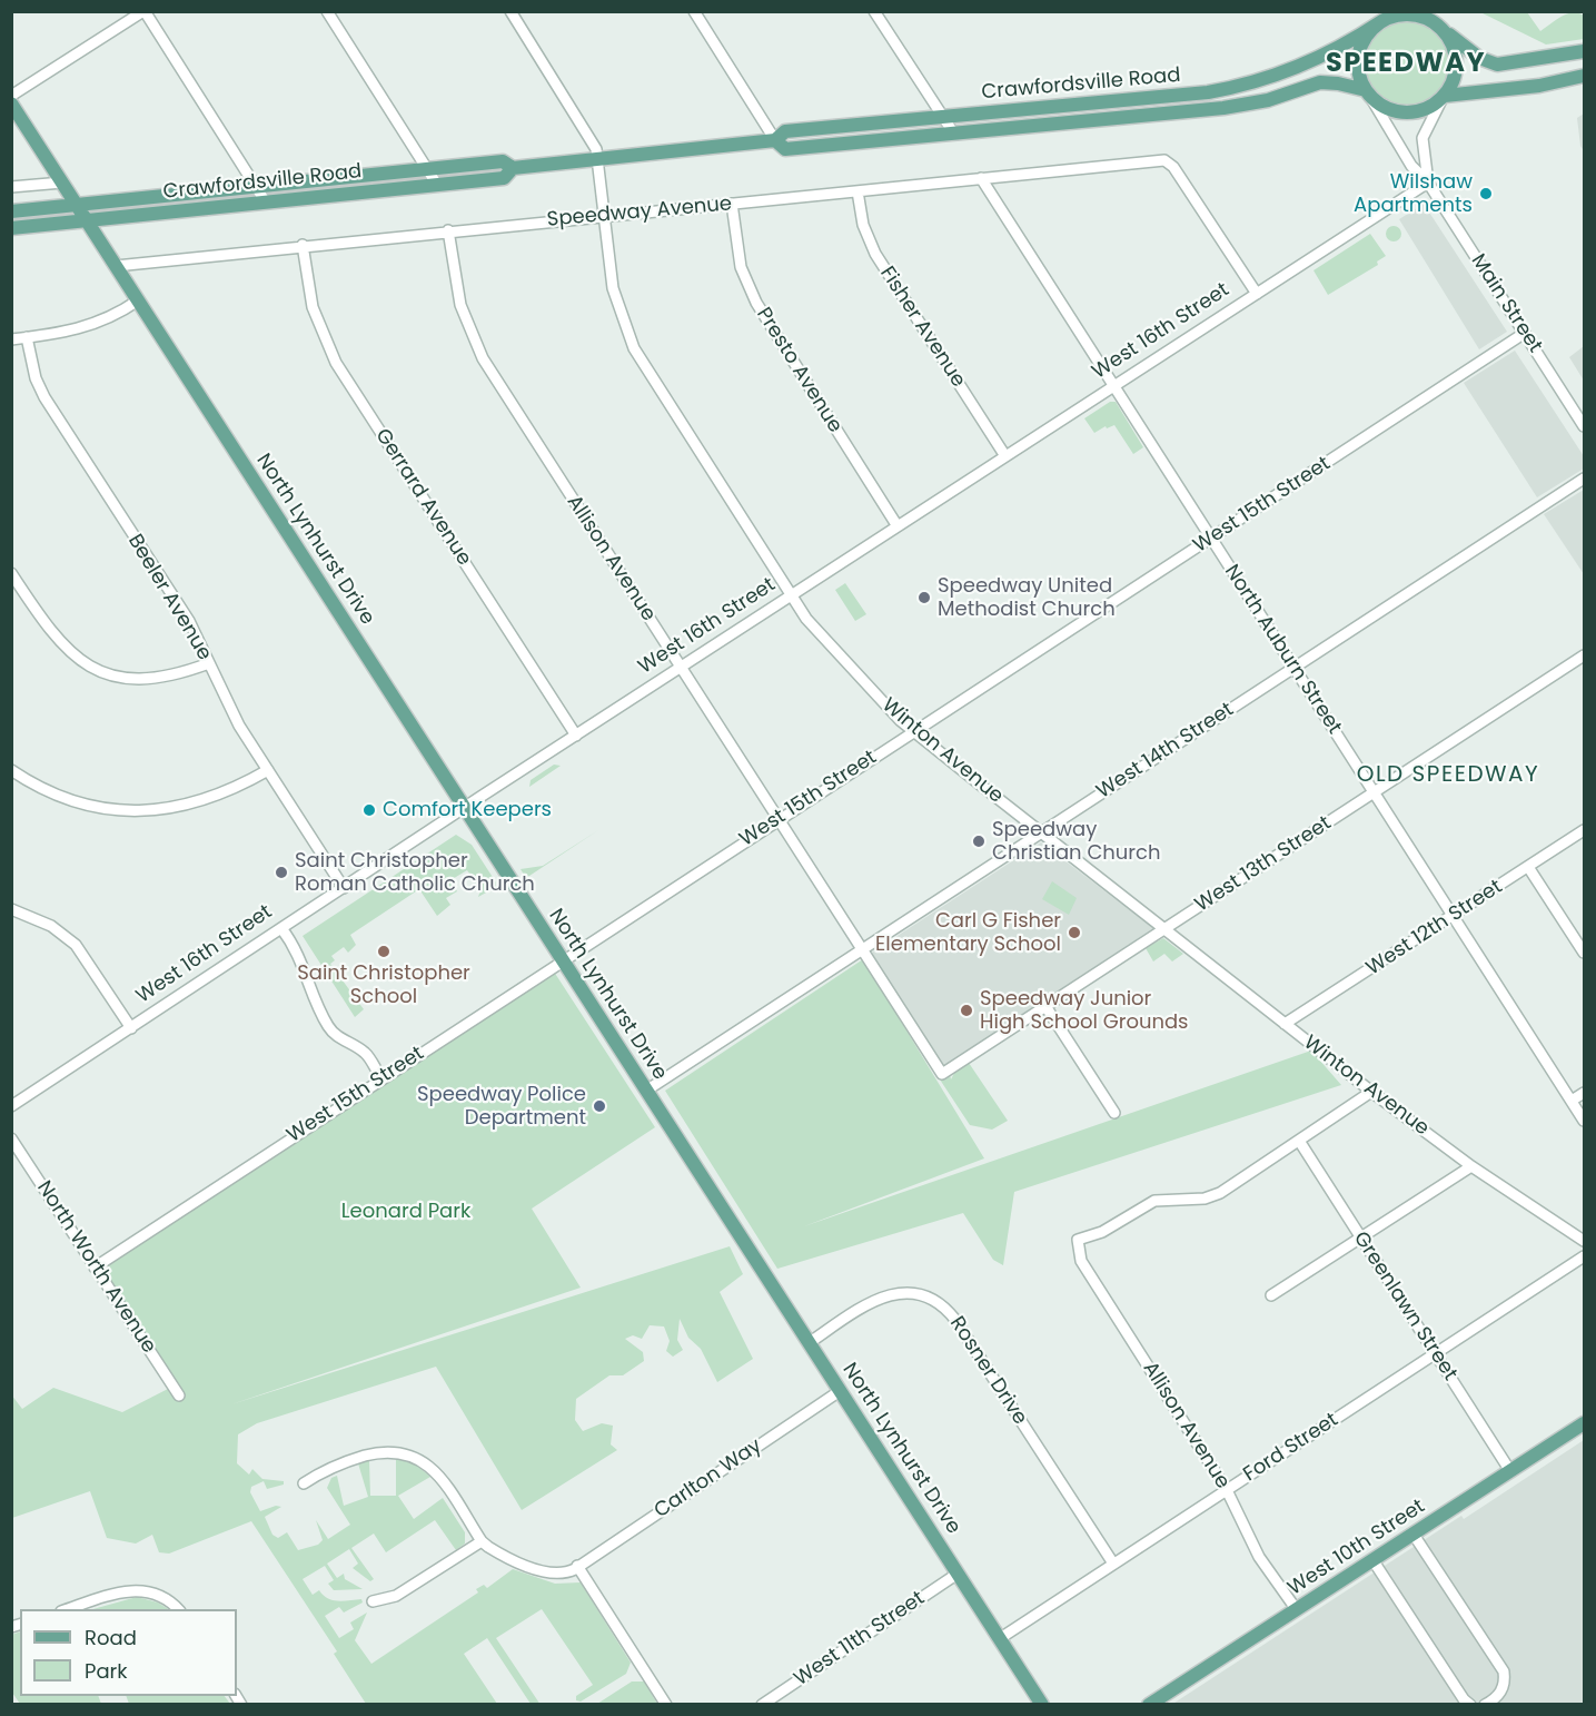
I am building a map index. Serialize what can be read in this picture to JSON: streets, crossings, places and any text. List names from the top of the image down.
{
  "streets": {
    "main road": ["Crawfordsville Road", "North Lynhurst Drive", "West 10th Street"],
    "street": [
      "Speedway Avenue",
      "Main Street",
      "Fisher Avenue",
      "West 16th Street",
      "Presto Avenue",
      "Gerrard Avenue",
      "West 15th Street",
      "Allison Avenue",
      "Beeler Avenue",
      "North Auburn Street",
      "Winton Avenue",
      "West 14th Street",
      "West 13th Street",
      "West 12th Street",
      "North Worth Avenue",
      "Greenlawn Street",
      "Rosner Drive",
      "Ford Street",
      "Carlton Way",
      "West 11th Street"
    ]
  },
  "crossings": [
    ["Crawfordsville Road", "Main Street"],
    ["Crawfordsville Road", "North Lynhurst Drive"],
    ["Crawfordsville Road", "Winton Avenue"],
    ["Speedway Avenue", "Fisher Avenue"],
    ["Speedway Avenue", "West 16th Street"],
    ["Speedway Avenue", "Presto Avenue"],
    ["Speedway Avenue", "Gerrard Avenue"],
    ["Speedway Avenue", "North Lynhurst Drive"],
    ["Speedway Avenue", "Allison Avenue"],
    ["Speedway Avenue", "North Auburn Street"],
    ["Speedway Avenue", "Winton Avenue"],
    ["Main Street", "West 16th Street"],
    ["Main Street", "West 15th Street"],
    ["Fisher Avenue", "West 16th Street"],
    ["West 16th Street", "Presto Avenue"],
    ["West 16th Street", "Gerrard Avenue"],
    ["West 16th Street", "North Lynhurst Drive"],
    ["West 16th Street", "Allison Avenue"],
    ["West 16th Street", "Beeler Avenue"],
    ["West 16th Street", "North Auburn Street"],
    ["West 16th Street", "Winton Avenue"],
    ["West 15th Street", "North Lynhurst Drive"],
    ["West 15th Street", "Allison Avenue"],
    ["West 15th Street", "North Auburn Street"],
    ["West 15th Street", "Winton Avenue"],
    ["West 15th Street", "North Worth Avenue"],
    ["North Lynhurst Drive", "West 14th Street"],
    ["North Lynhurst Drive", "Rosner Drive"],
    ["North Lynhurst Drive", "Ford Street"],
    ["North Lynhurst Drive", "Carlton Way"],
    ["North Lynhurst Drive", "West 11th Street"],
    ["Allison Avenue", "West 14th Street"],
    ["Allison Avenue", "West 13th Street"],
    ["Allison Avenue", "Greenlawn Street"],
    ["Allison Avenue", "Ford Street"],
    ["Allison Avenue", "West 10th Street"],
    ["North Auburn Street", "West 14th Street"],
    ["North Auburn Street", "West 13th Street"],
    ["North Auburn Street", "West 12th Street"],
    ["Winton Avenue", "West 14th Street"],
    ["Winton Avenue", "West 13th Street"],
    ["Winton Avenue", "West 12th Street"],
    ["Greenlawn Street", "Ford Street"],
    ["Greenlawn Street", "West 10th Street"],
    ["Rosner Drive", "Ford Street"]
  ],
  "districts": ["SPEEDWAY", "OLD SPEEDWAY"],
  "parks": ["Leonard Park"],
  "places": [
    "Wilshaw Apartments",
    "Speedway United Methodist Church",
    "Comfort Keepers",
    "Speedway Christian Church",
    "Saint Christopher Roman Catholic Church",
    "Carl G Fisher Elementary School",
    "Saint Christopher School",
    "Speedway Junior High School Grounds",
    "Speedway Police Department"
  ],
  "legend": ["Road", "Park"]
}
